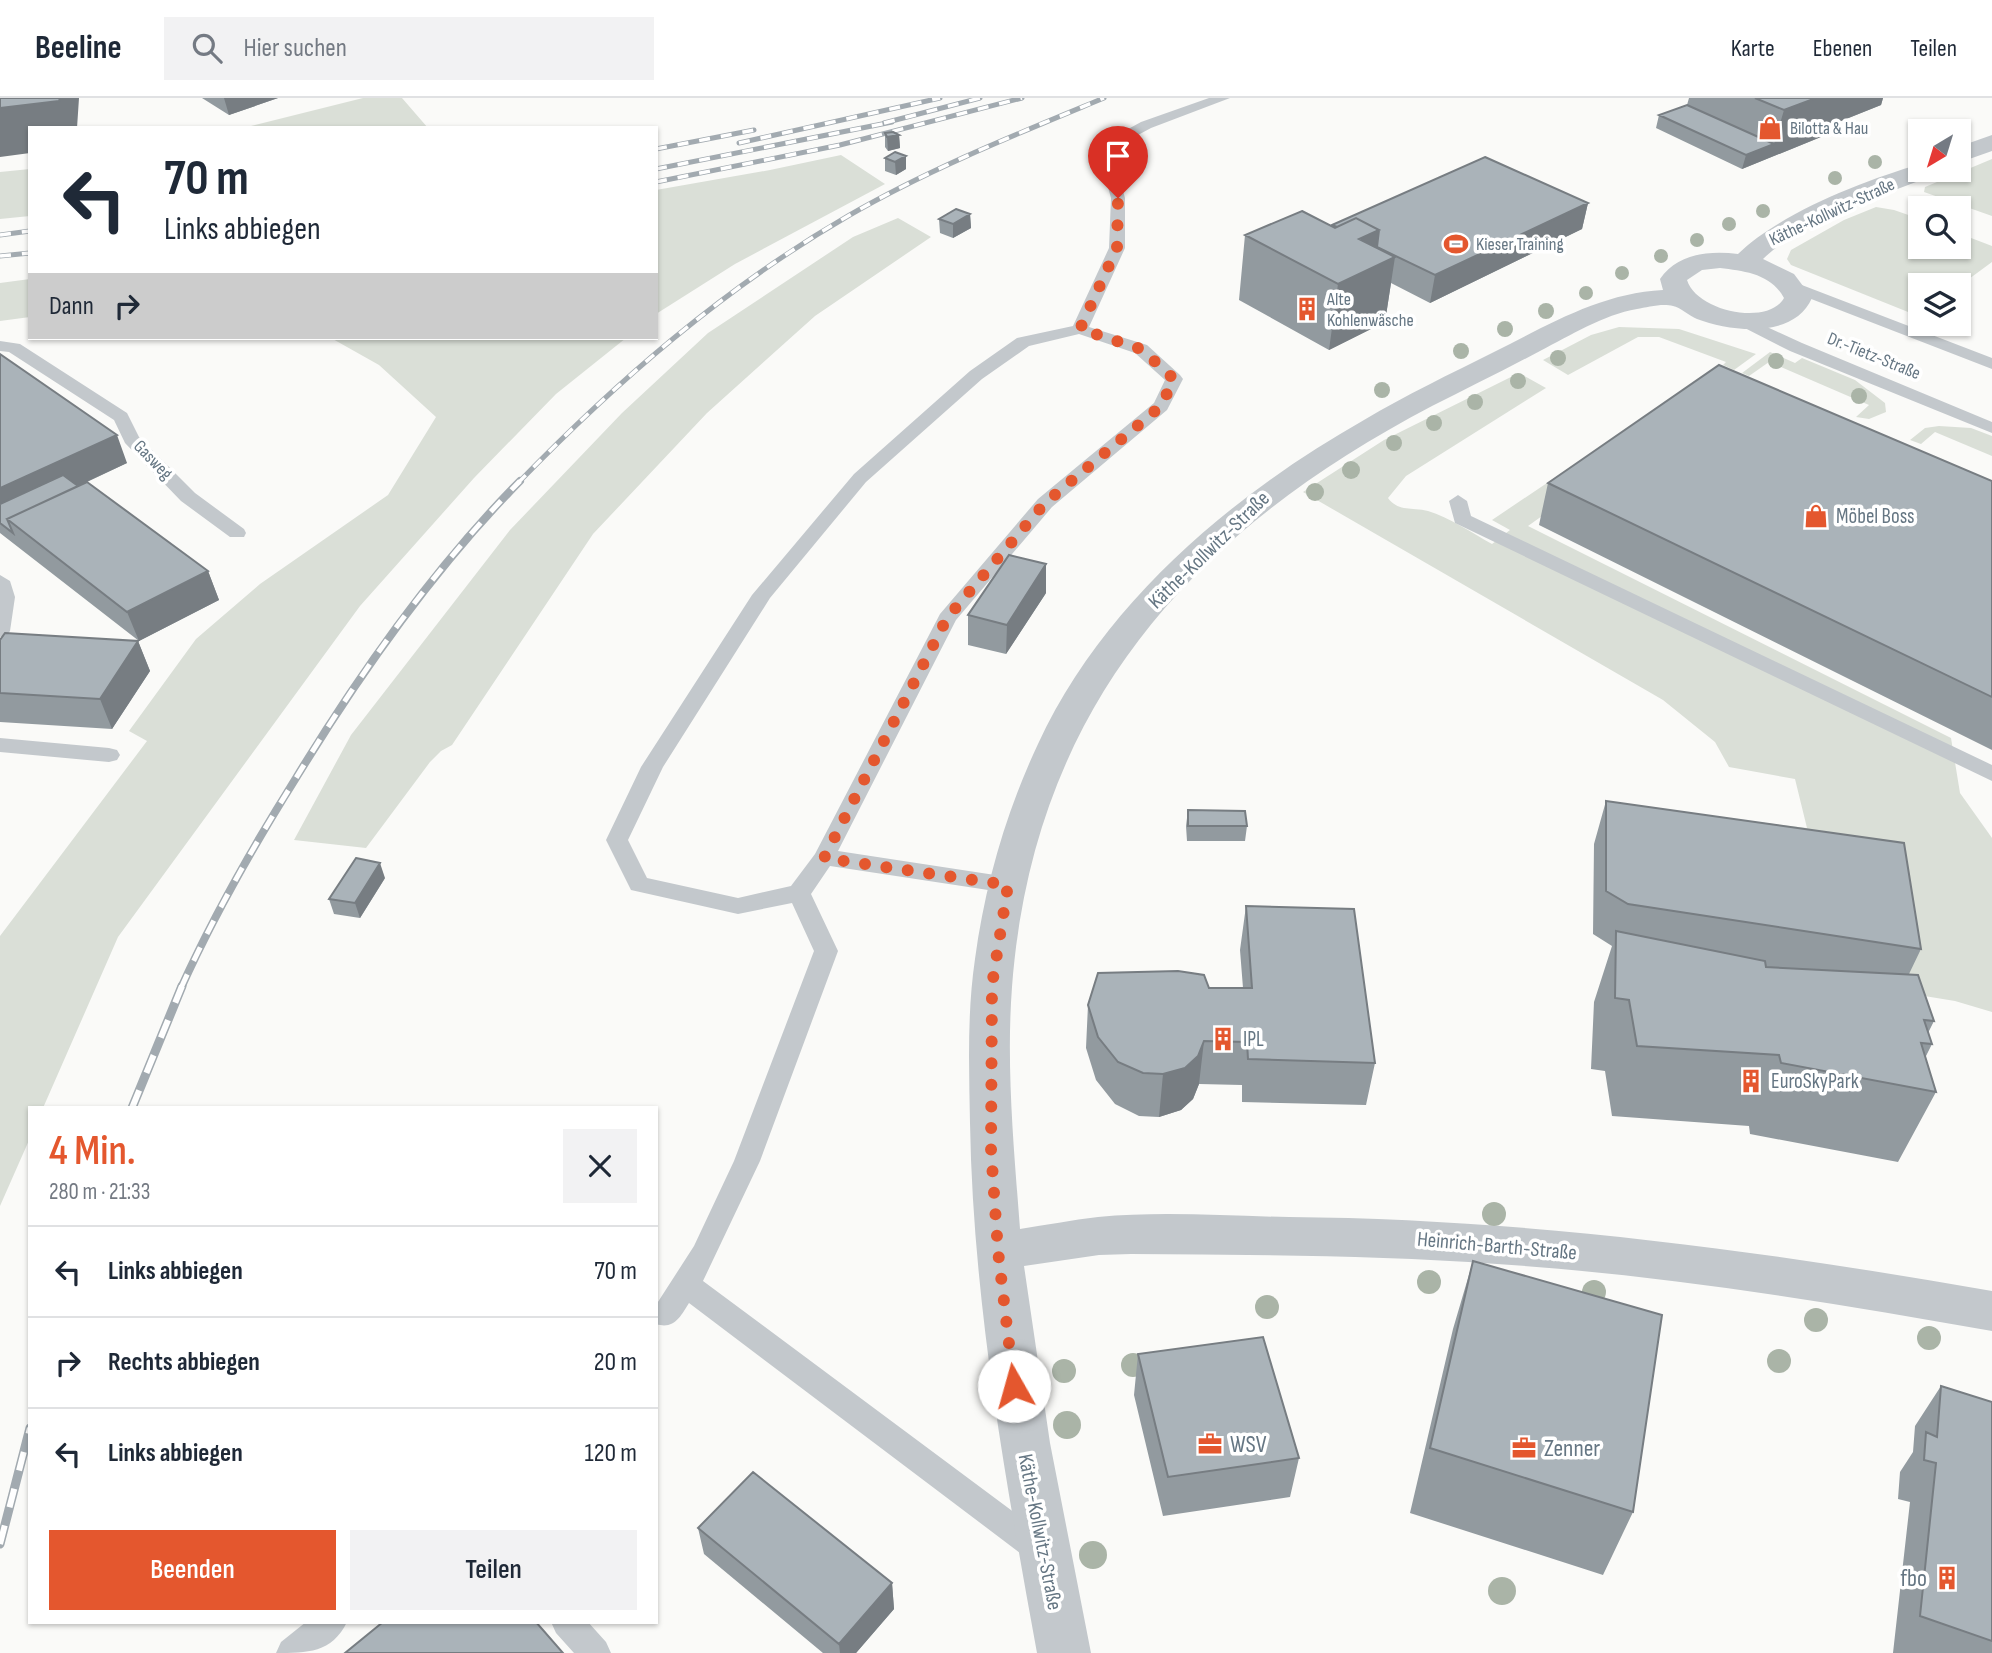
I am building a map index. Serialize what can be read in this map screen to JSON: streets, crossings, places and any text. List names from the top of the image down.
{
  "streets": {
    "street": ["Käthe-Kollwitz-Straße", "Heinrich-Barth-Straße"],
    "lane": ["Dr.-Tietz-Straße", "Gasweg"]
  },
  "crossings": [
    ["Käthe-Kollwitz-Straße", "Dr.-Tietz-Straße"],
    ["Käthe-Kollwitz-Straße", "Heinrich-Barth-Straße"]
  ],
  "places": {
    "shop": ["Bilotta & Hau", "Möbel Boss"],
    "sports": ["Kieser Training"],
    "building": [
      "Alte Kohlenwäsche",
      "IPL",
      "EuroSkyPark",
      "fbo"
    ],
    "office": ["WSV", "Zenner"]
  },
  "north": "bottom left",
  "page": {
    "header": "Beeline",
    "search": "Hier suchen",
    "nav": ["Karte", "Ebenen", "Teilen"],
    "turn": ["70 m", "Links abbiegen"],
    "then": "Dann",
    "heading": ["4 Min.", "280 m · 21:33"],
    "list": [
      {
        "name": "Links abbiegen",
        "value": "70 m"
      },
      {
        "name": "Rechts abbiegen",
        "value": "20 m"
      },
      {
        "name": "Links abbiegen",
        "value": "120 m"
      }
    ],
    "buttons": ["Beenden", "Teilen"]
  }
}
